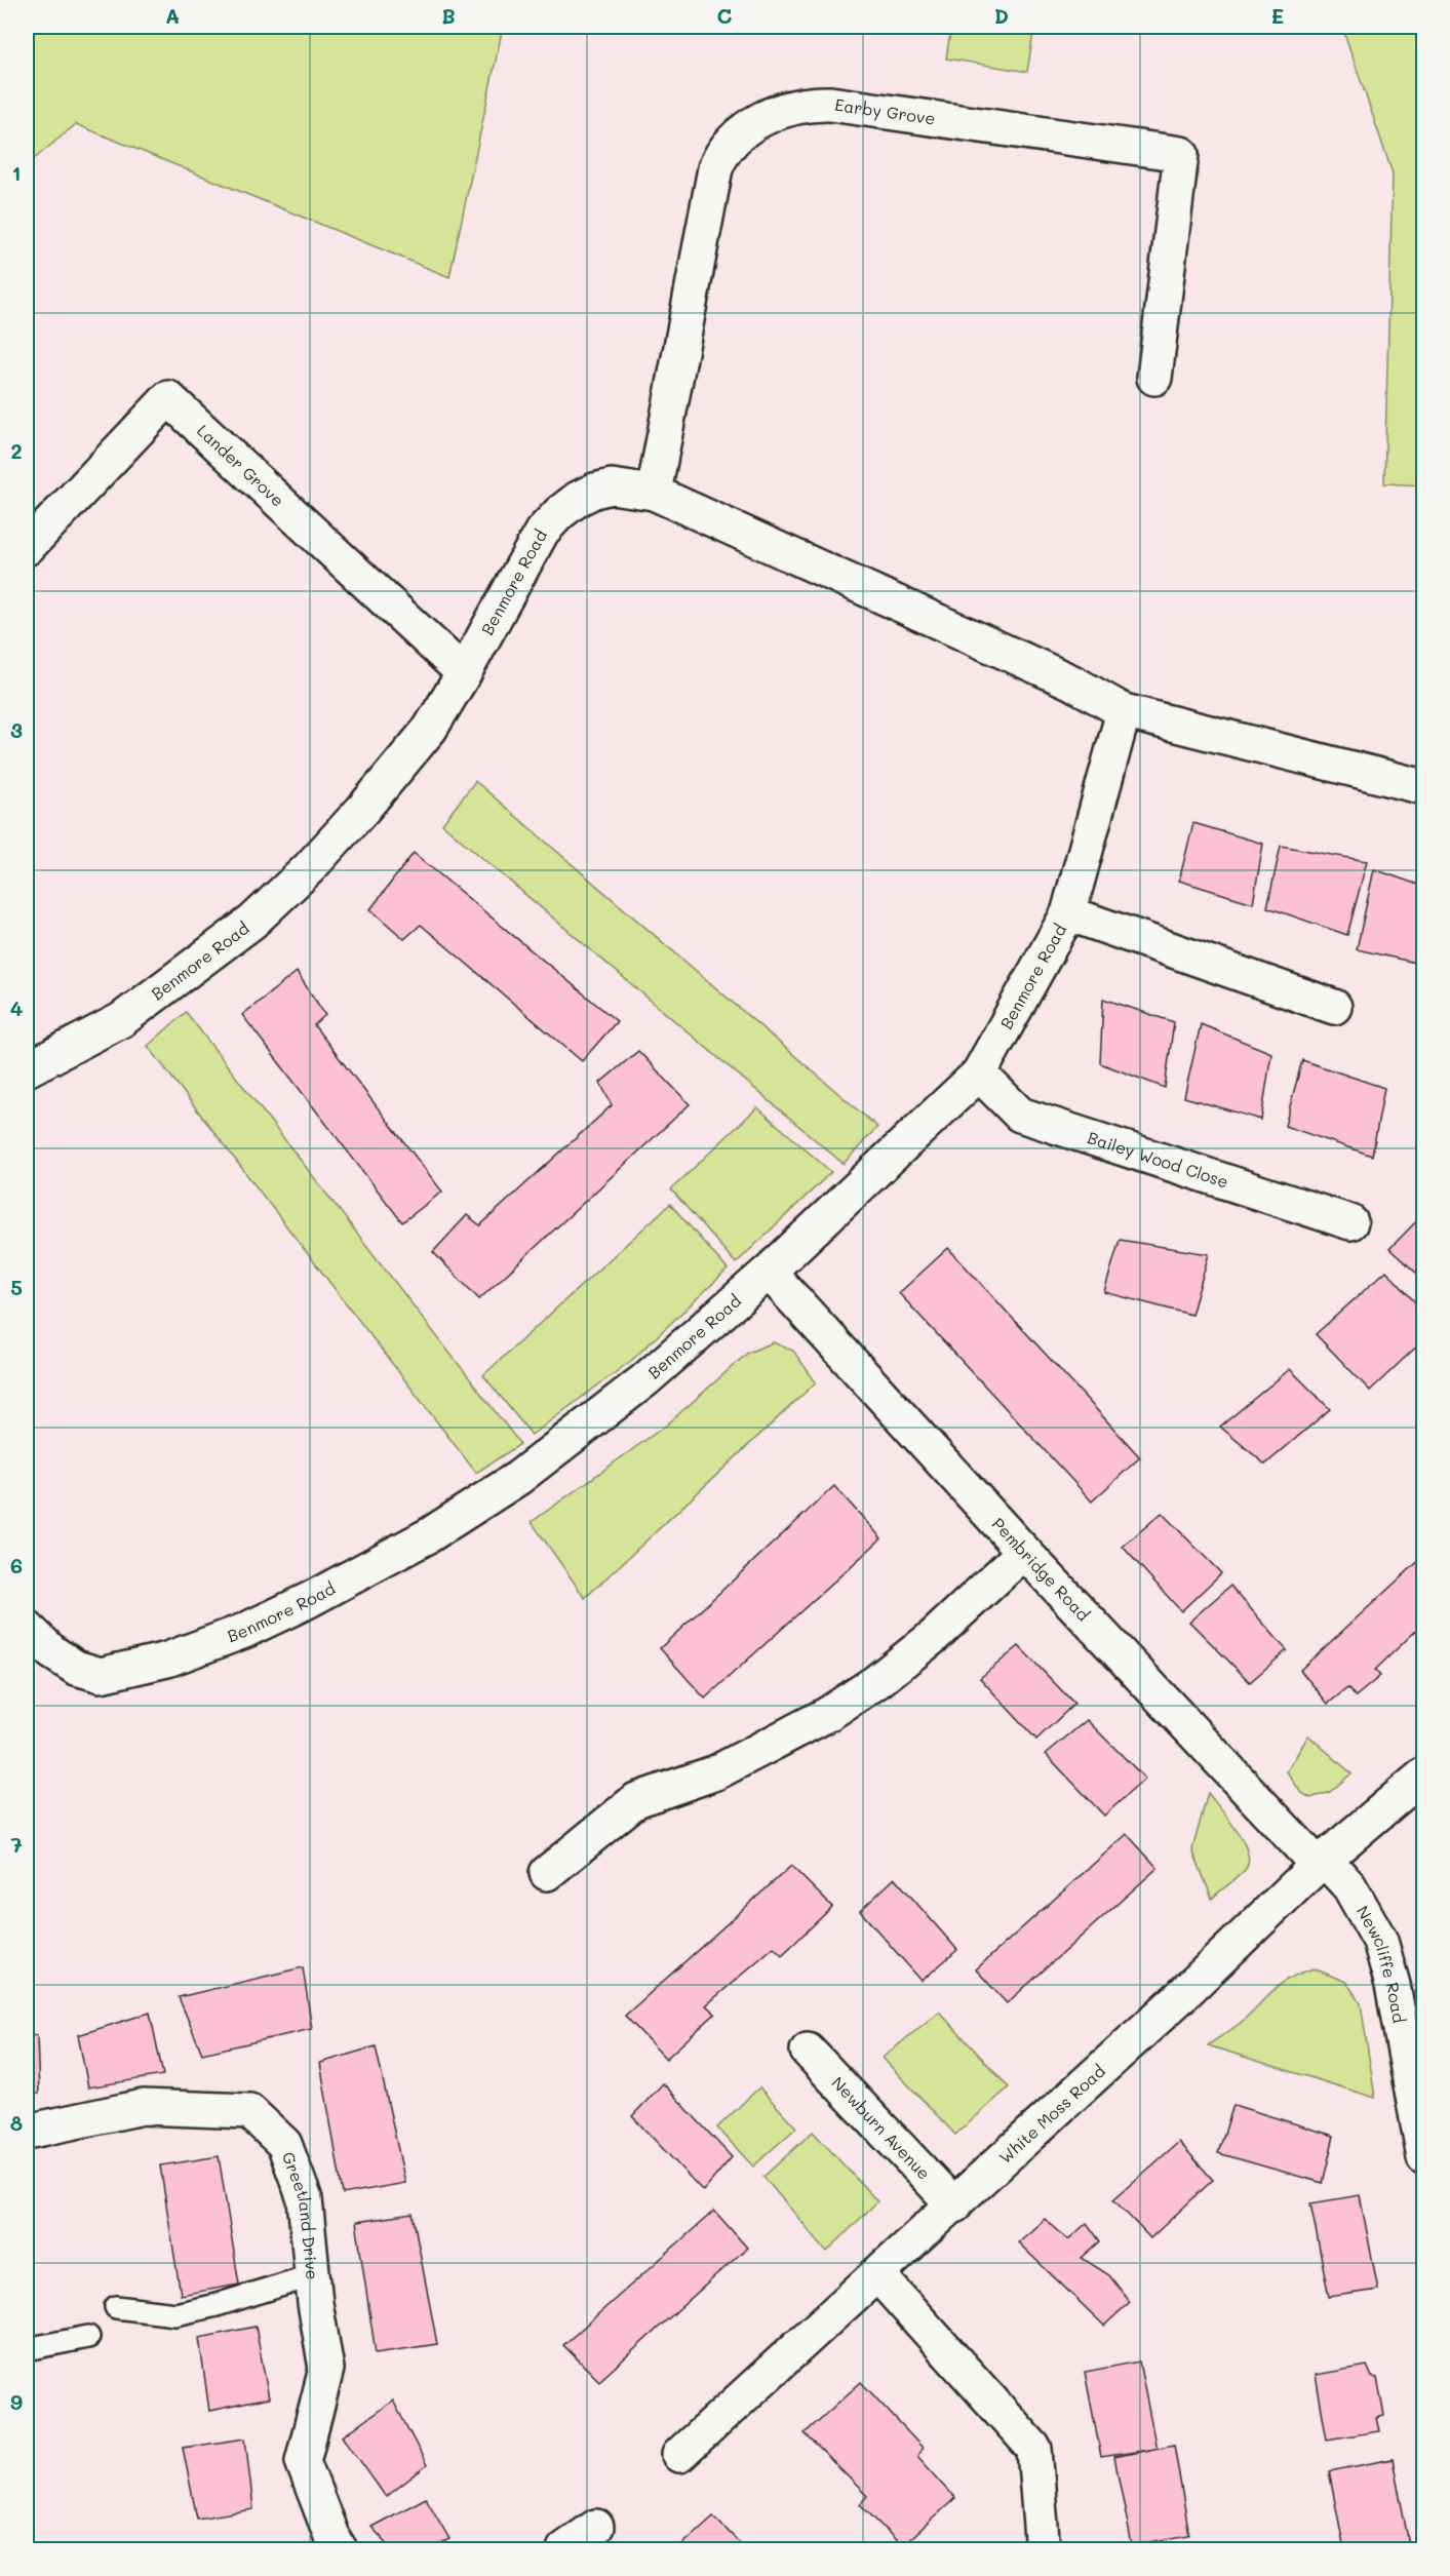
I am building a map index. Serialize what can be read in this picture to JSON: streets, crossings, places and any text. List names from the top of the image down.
{
  "streets": {
    "street": [
      "Earby Grove",
      "Lander Grove",
      "Benmore Road",
      "Bailey Wood Close",
      "Pembridge Road",
      "Newcliffe Road",
      "White Moss Road",
      "Newburn Avenue",
      "Greetland Drive"
    ]
  },
  "crossings": [
    ["Earby Grove", "Benmore Road"],
    ["Lander Grove", "Benmore Road"],
    ["Benmore Road", "Bailey Wood Close"],
    ["Benmore Road", "Pembridge Road"],
    ["Pembridge Road", "Newcliffe Road"],
    ["Pembridge Road", "White Moss Road"],
    ["Newcliffe Road", "White Moss Road"],
    ["White Moss Road", "Newburn Avenue"]
  ],
  "grid": {
    "columns": [
      "A",
      "B",
      "C",
      "D",
      "E"
    ],
    "rows": [
      "1",
      "2",
      "3",
      "4",
      "5",
      "6",
      "7",
      "8",
      "9"
    ]
  }
}
